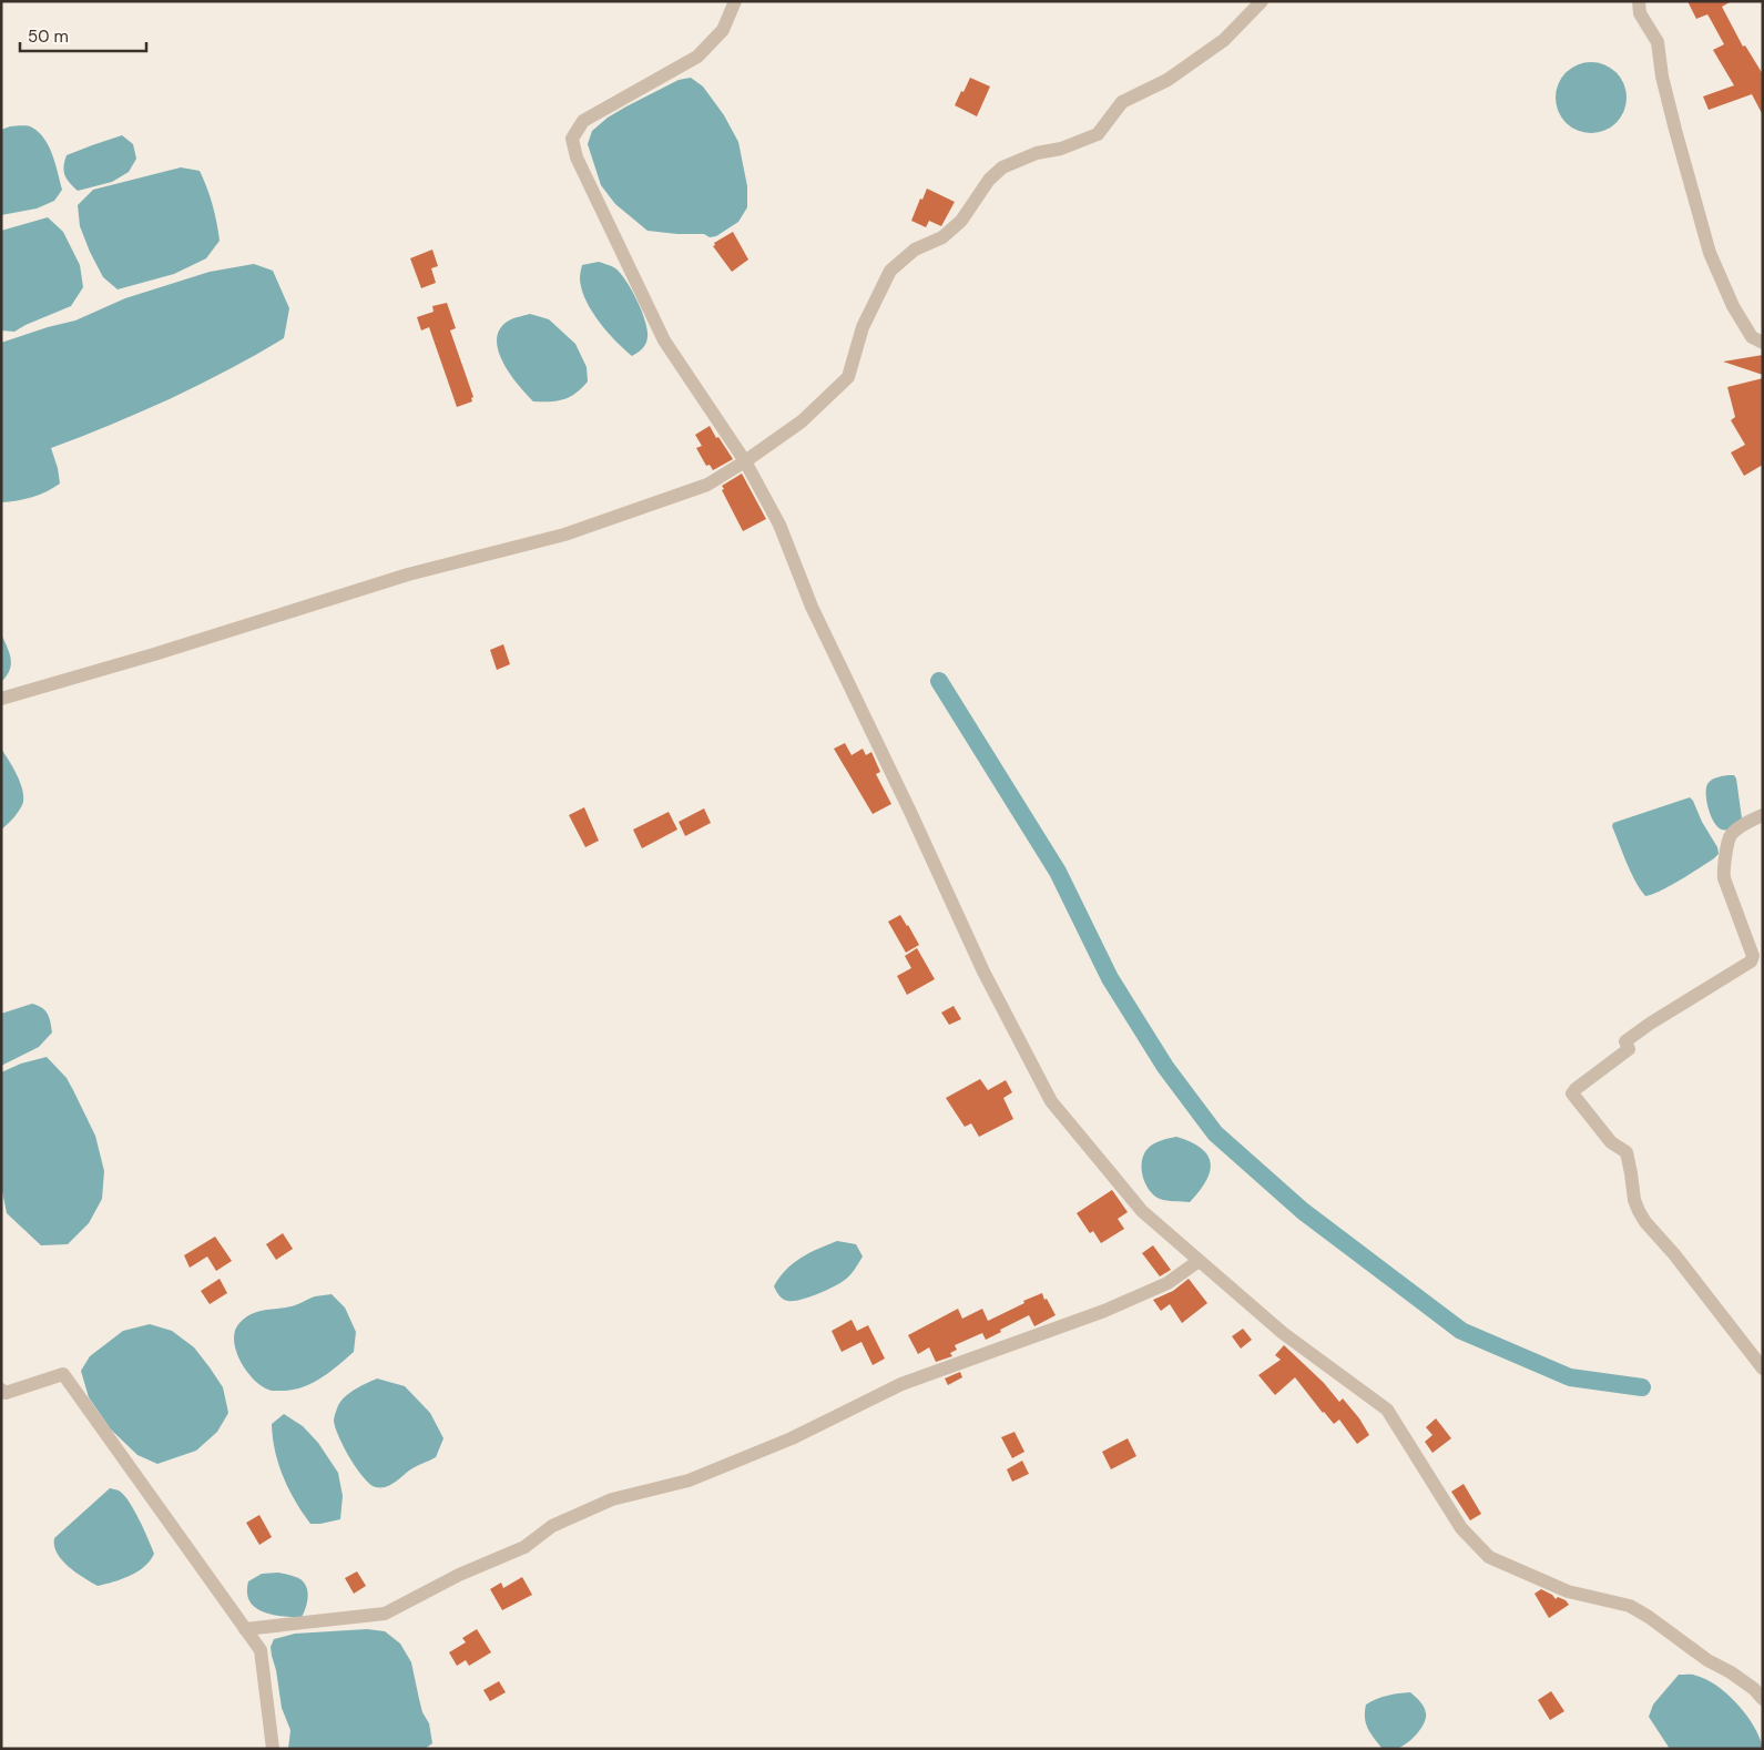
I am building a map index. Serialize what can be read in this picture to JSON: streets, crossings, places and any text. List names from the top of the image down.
{
  "scale_bar": "50 m"
}
